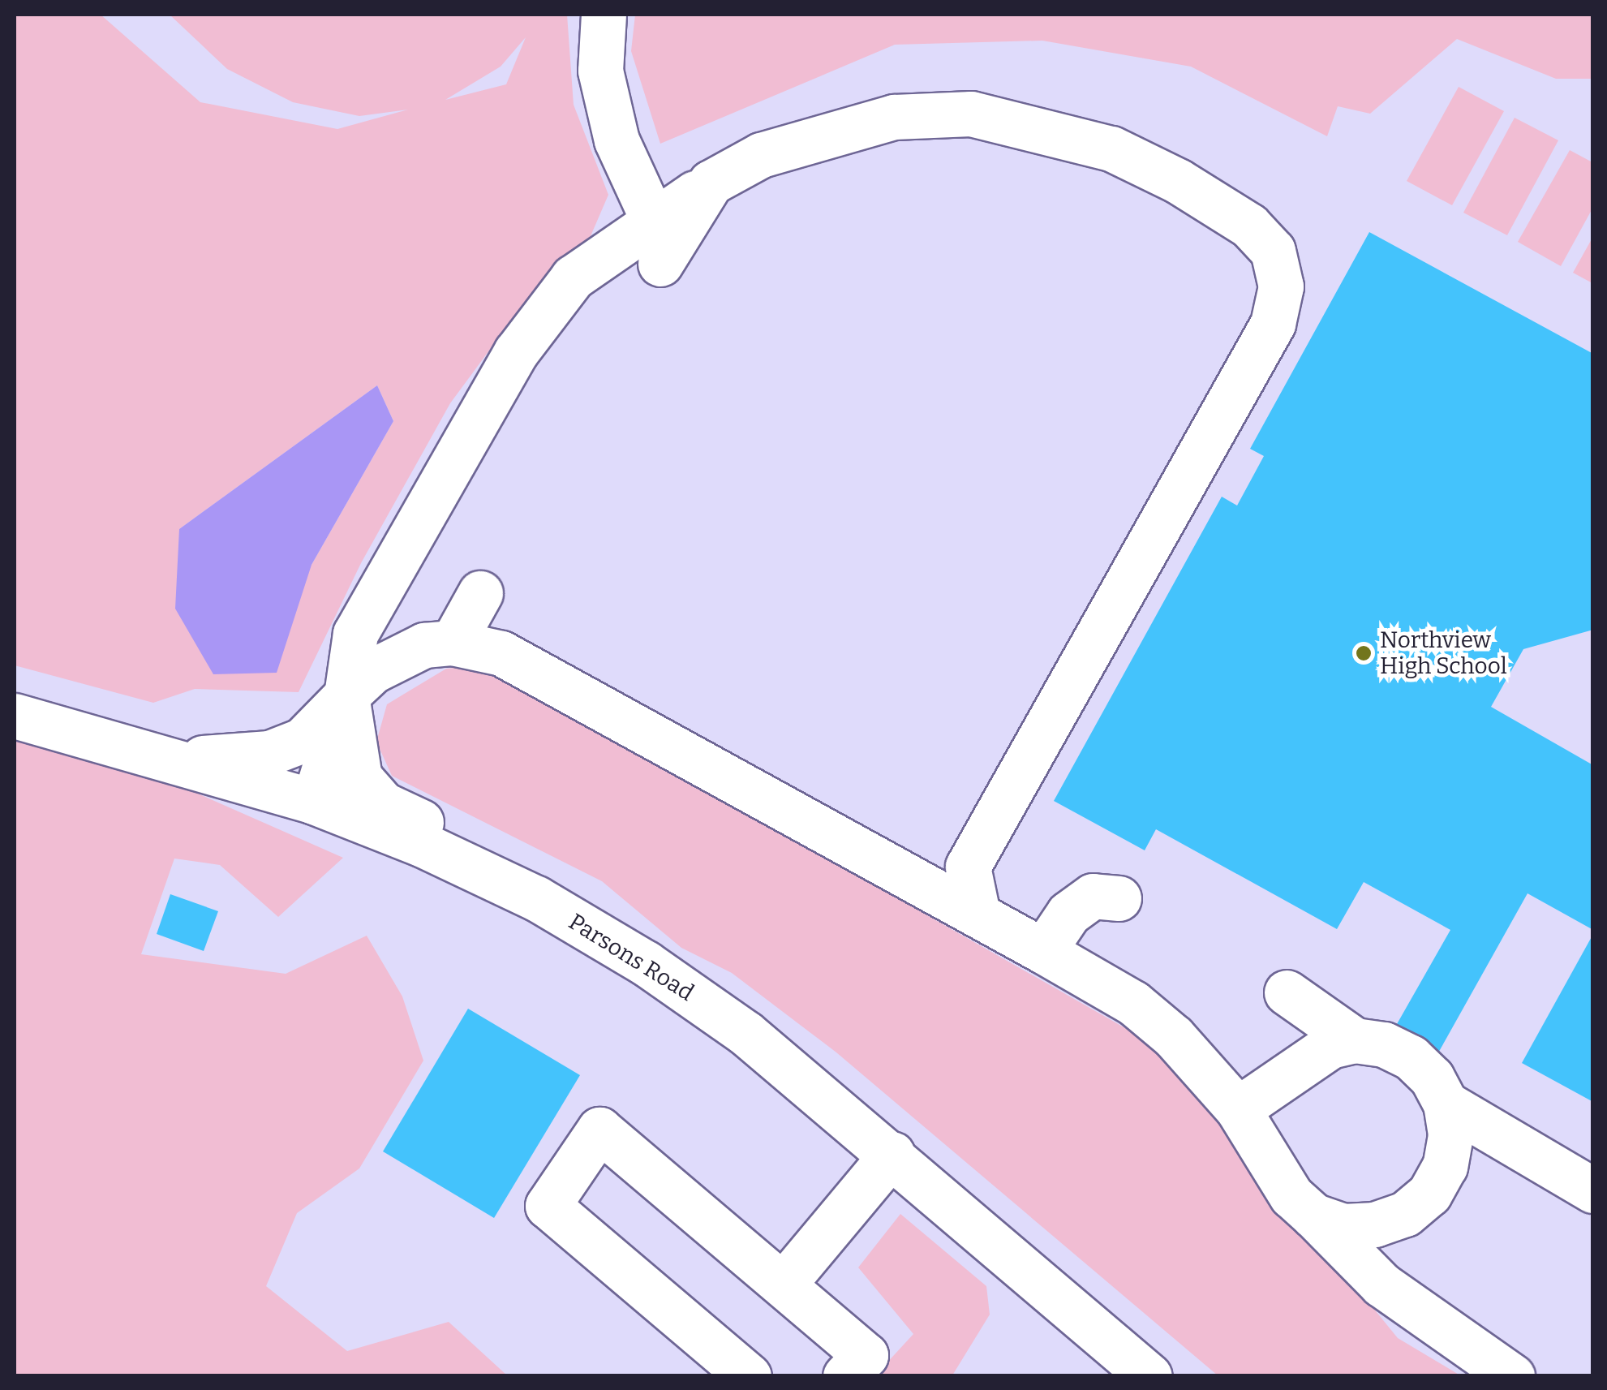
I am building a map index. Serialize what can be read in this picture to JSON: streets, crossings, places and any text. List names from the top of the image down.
{
  "streets": {
    "street": ["Parsons Road"]
  },
  "places": ["Northview High School"]
}
